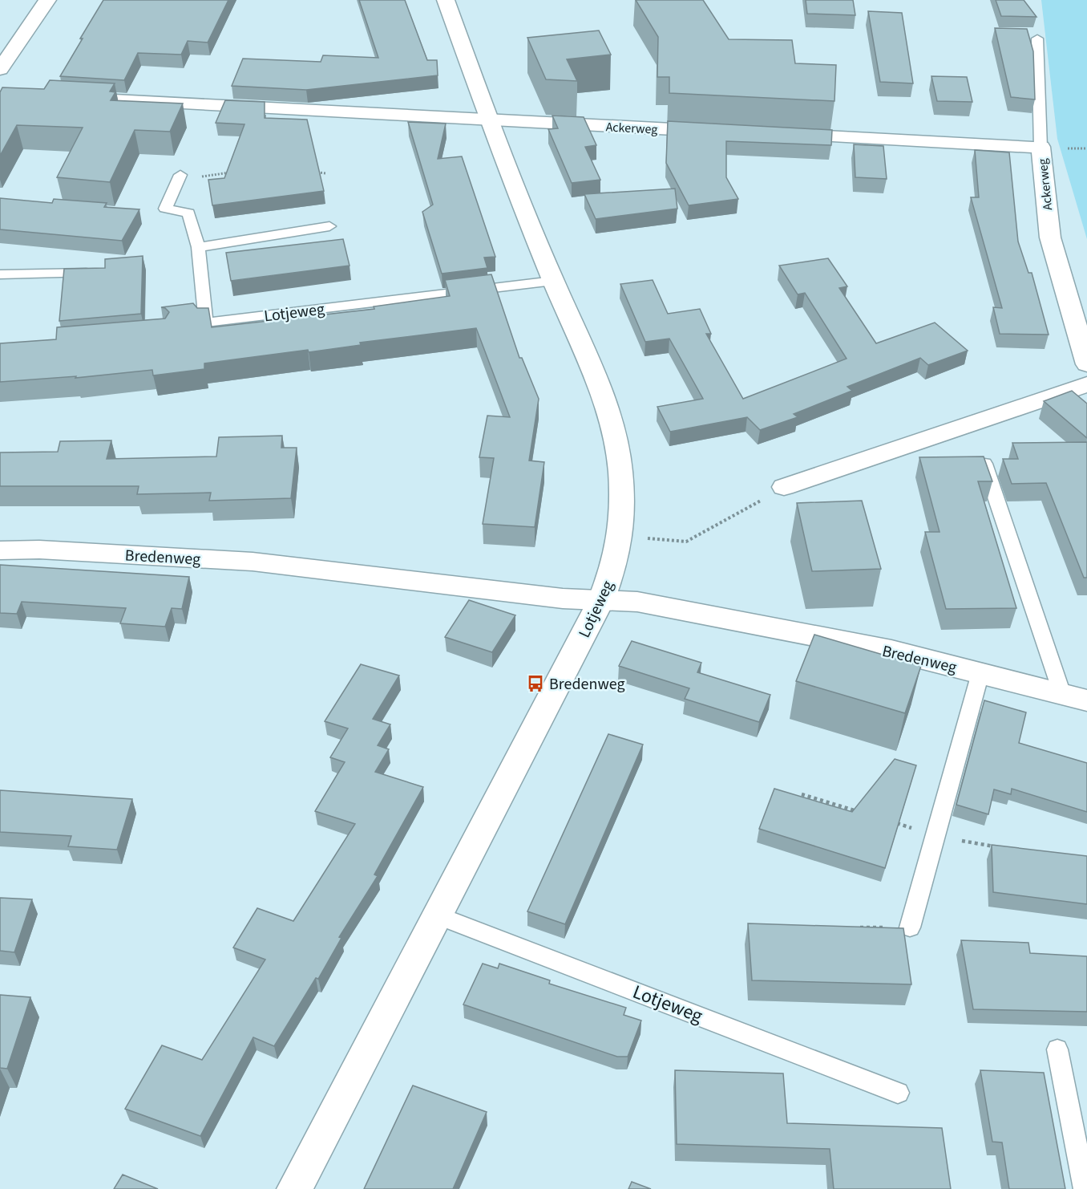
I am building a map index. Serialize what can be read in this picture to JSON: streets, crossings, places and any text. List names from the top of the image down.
{
  "streets": {
    "street": ["Ackerweg", "Lotjeweg", "Bredenweg"]
  },
  "crossings": [
    ["Ackerweg", "Lotjeweg"],
    ["Lotjeweg", "Bredenweg"]
  ],
  "places": {
    "bus stop": ["Bredenweg"]
  }
}
